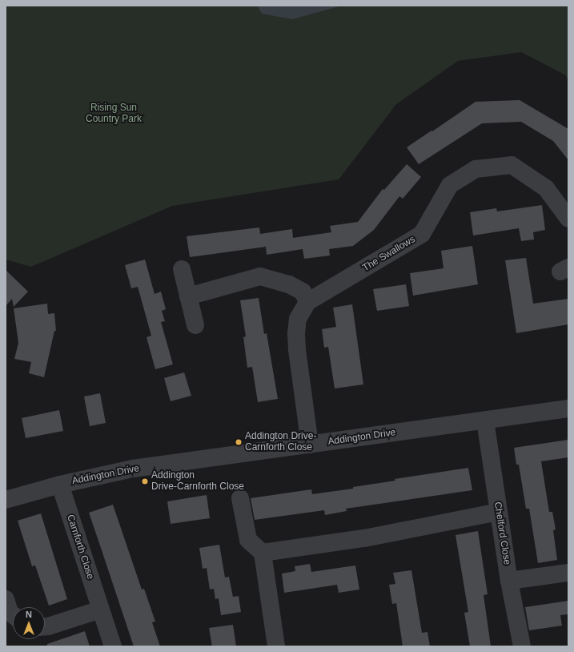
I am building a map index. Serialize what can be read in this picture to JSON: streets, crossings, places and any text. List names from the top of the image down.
{
  "streets": {
    "street": [
      "The Swallows",
      "Addington Drive",
      "Chelford Close",
      "Carnforth Close"
    ]
  },
  "crossings": [
    ["The Swallows", "Addington Drive"],
    ["Addington Drive", "Chelford Close"],
    ["Addington Drive", "Carnforth Close"]
  ],
  "parks": ["Rising Sun Country Park"],
  "places": ["Addington Drive- Carnforth Close", "Addington Drive-Carnforth Close"],
  "north": "top"
}
